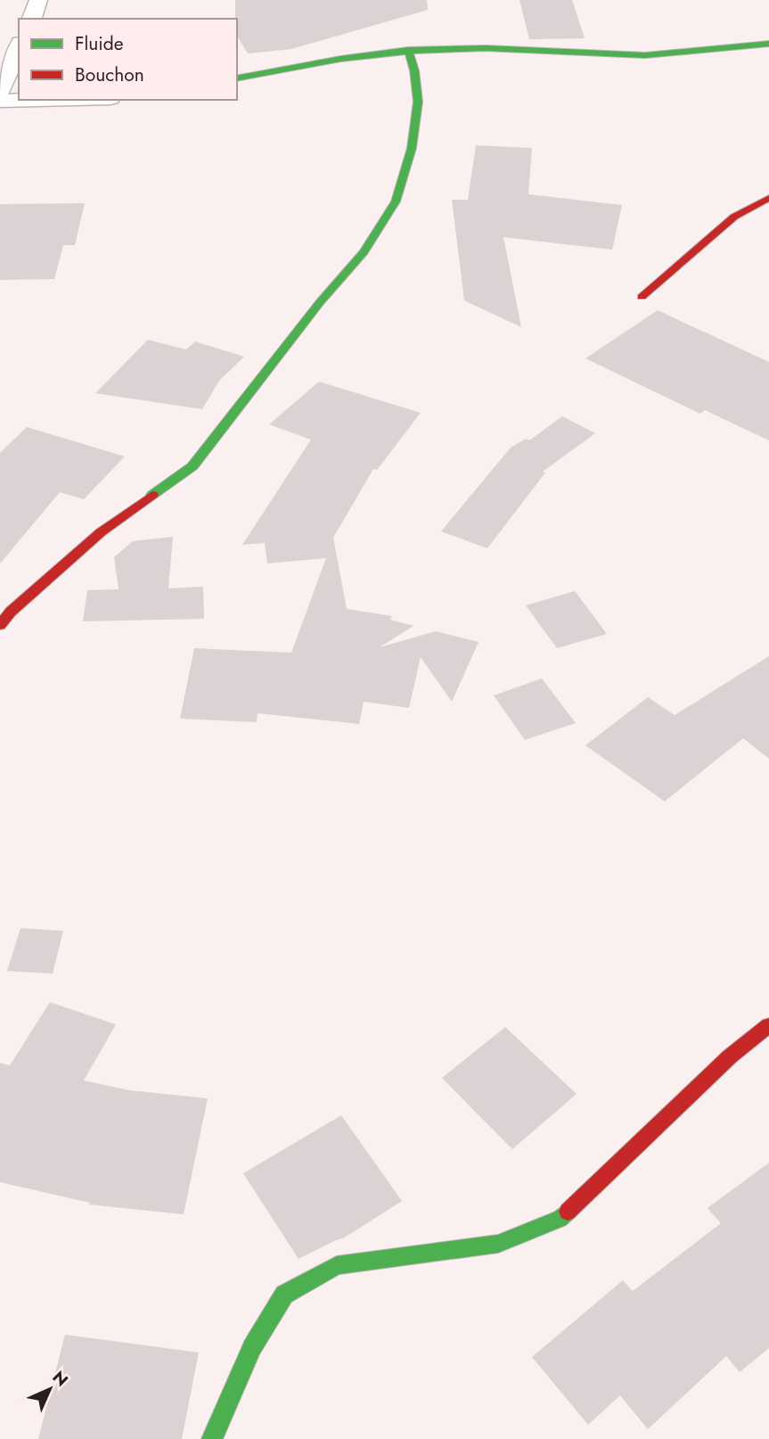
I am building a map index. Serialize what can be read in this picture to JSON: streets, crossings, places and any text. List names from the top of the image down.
{
  "legend": ["Fluide", "Bouchon"],
  "north": "top right"
}
